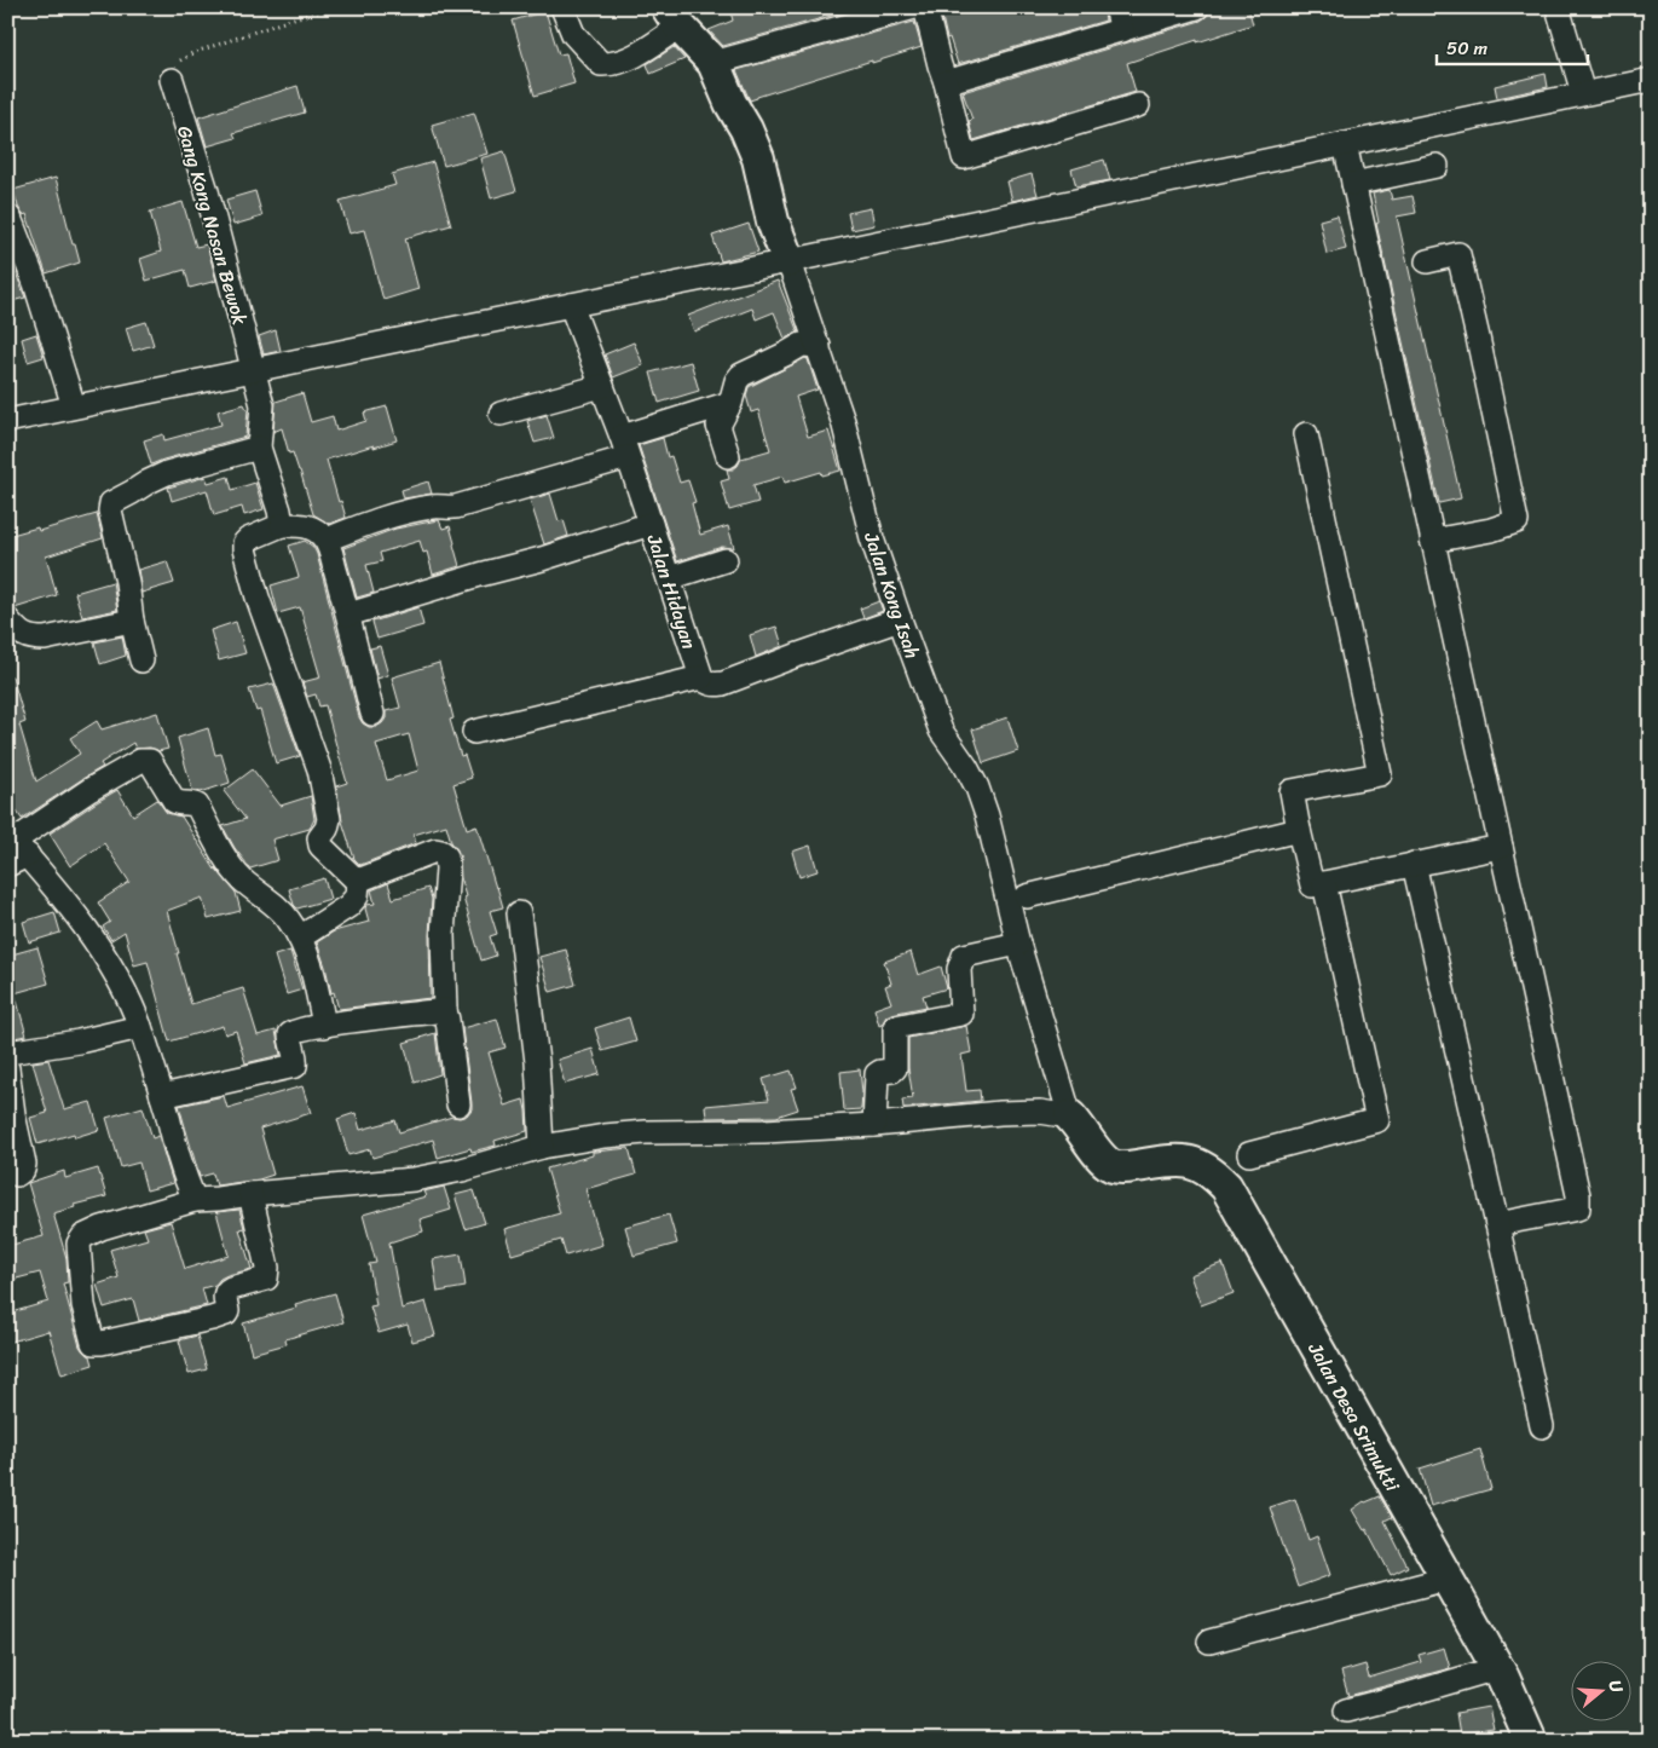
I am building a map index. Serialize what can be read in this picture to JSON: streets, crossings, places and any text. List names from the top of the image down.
{
  "streets": {
    "street": [
      "Gang Kong Nasan Bewok",
      "Jalan Hidayan",
      "Jalan Kong Isah",
      "Jalan Desa Srimukti"
    ]
  },
  "crossings": [
    ["Jalan Kong Isah", "Jalan Desa Srimukti"]
  ],
  "scale_bar": "50 m",
  "north": "right"
}
